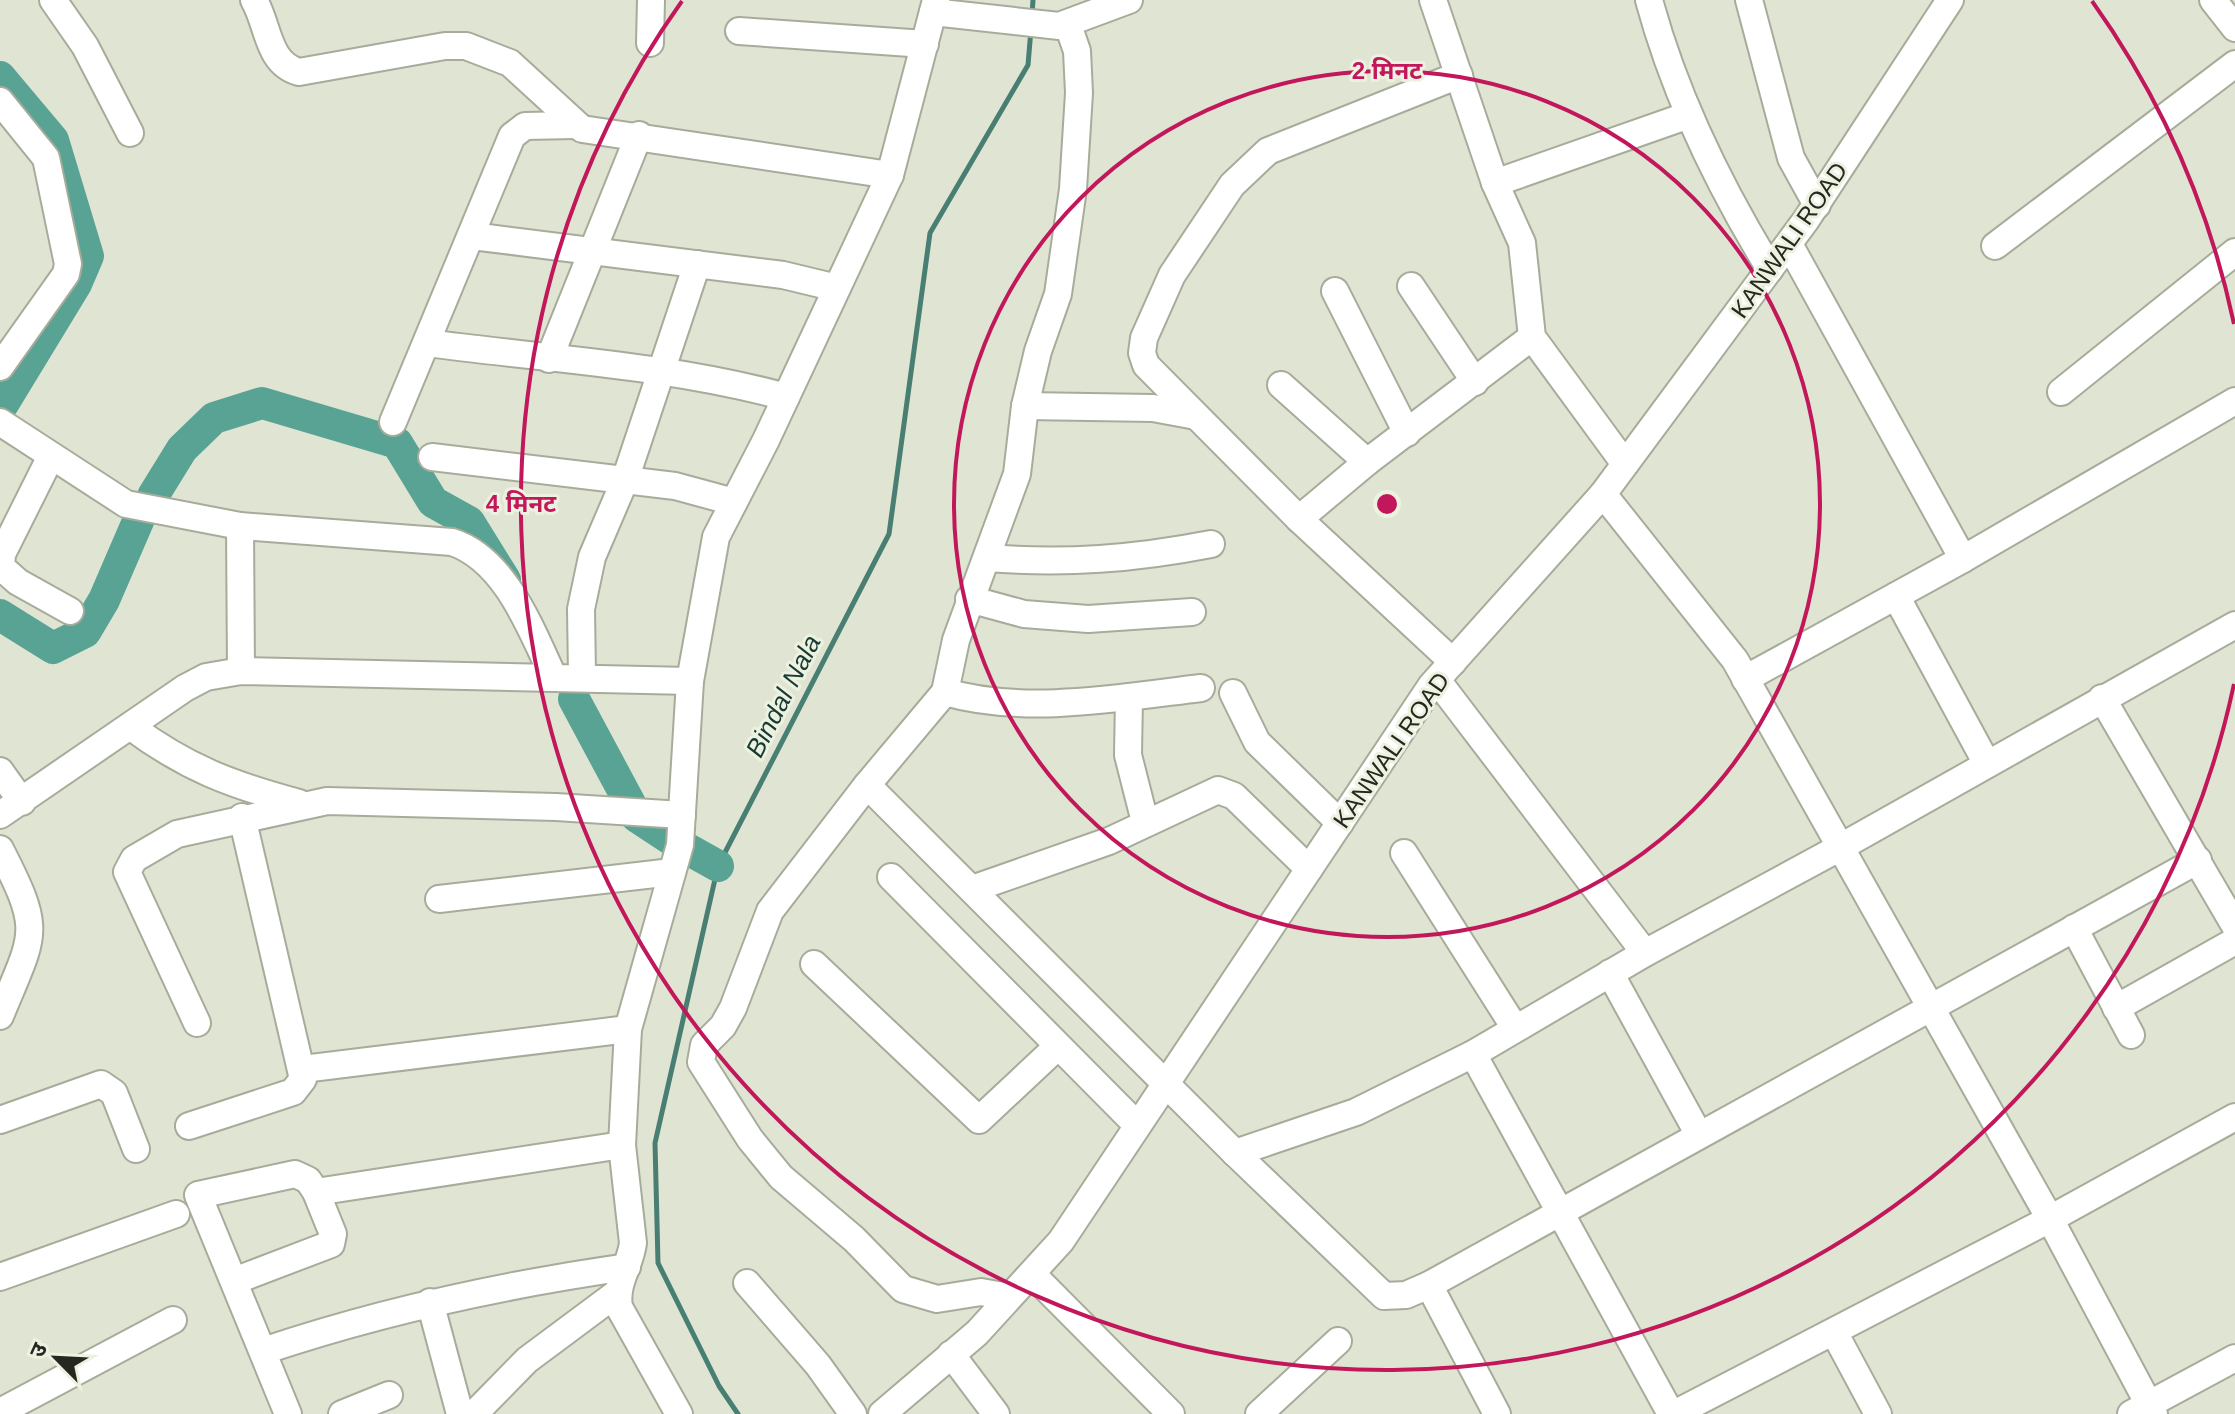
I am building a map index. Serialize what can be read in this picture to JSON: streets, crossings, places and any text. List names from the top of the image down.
{
  "streets": {
    "street": ["KANWALI ROAD"]
  },
  "water": ["Bindal Nala"],
  "north": "top left",
  "rings": ["2 मिनट", "4 मिनट"]
}
